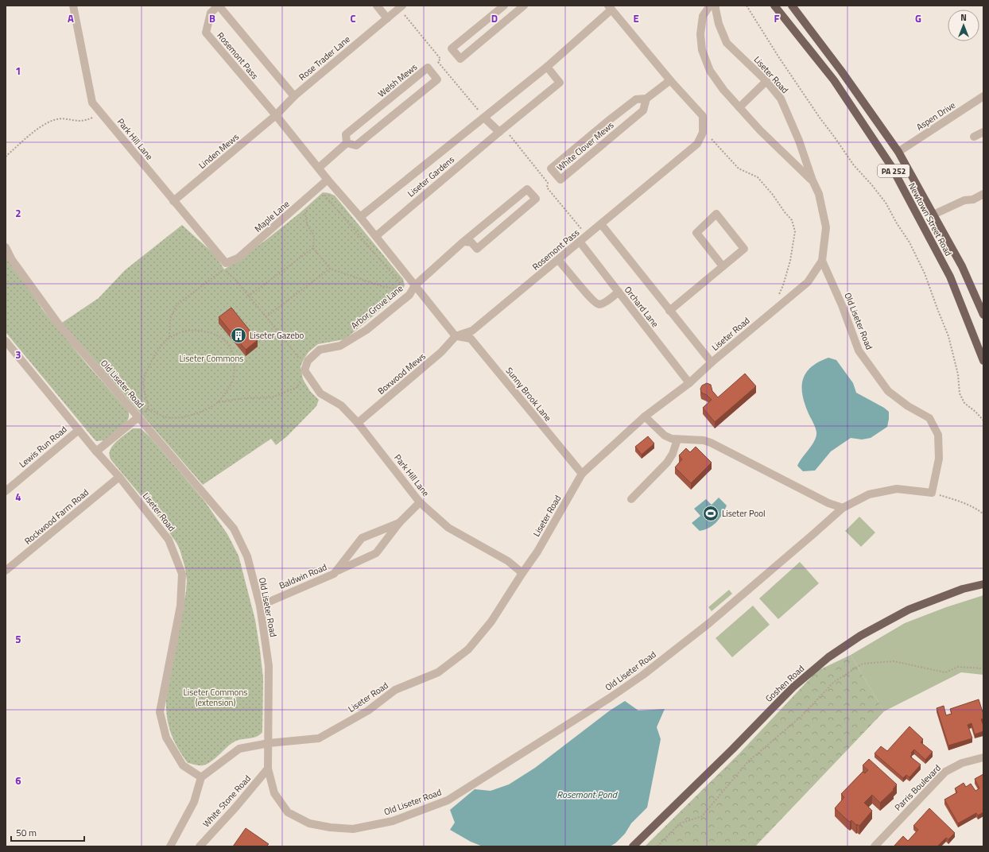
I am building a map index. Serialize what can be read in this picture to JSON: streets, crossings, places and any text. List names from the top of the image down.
{
  "streets": {
    "main road": ["PA 252", "Newtown Street Road", "Goshen Road"],
    "street": [
      "Rosemont Pass",
      "Rose Trader Lane",
      "Liseter Road",
      "Welsh Mews",
      "Aspen Drive",
      "Park Hill Lane",
      "White Clover Mews",
      "Linden Mews",
      "Liseter Gardens",
      "Maple Lane",
      "Arbor Grove Lane",
      "Orchard Lane",
      "Old Liseter Road",
      "Boxwood Mews",
      "Sunny Brook Lane",
      "Lewis Run Road",
      "Rockwood Farm Road",
      "Baldwin Road",
      "Parris Boulevard",
      "White Stone Road"
    ]
  },
  "crossings": [
    ["Rosemont Pass", "Rose Trader Lane"],
    ["Rosemont Pass", "White Clover Mews"],
    ["Rosemont Pass", "Linden Mews"],
    ["Rosemont Pass", "Liseter Gardens"],
    ["Rosemont Pass", "Orchard Lane"],
    ["Rosemont Pass", "Boxwood Mews"],
    ["Rosemont Pass", "Sunny Brook Lane"],
    ["Rose Trader Lane", "Linden Mews"],
    ["Liseter Road", "Park Hill Lane"],
    ["Liseter Road", "Orchard Lane"],
    ["Liseter Road", "Old Liseter Road"],
    ["Liseter Road", "Sunny Brook Lane"],
    ["Liseter Road", "Lewis Run Road"],
    ["Liseter Road", "Rockwood Farm Road"],
    ["Aspen Drive", "Newtown Street Road"],
    ["Park Hill Lane", "Linden Mews"],
    ["Park Hill Lane", "Maple Lane"],
    ["Park Hill Lane", "Arbor Grove Lane"],
    ["Park Hill Lane", "Boxwood Mews"],
    ["Park Hill Lane", "Baldwin Road"],
    ["Old Liseter Road", "Baldwin Road"],
    ["Old Liseter Road", "White Stone Road"],
    ["Boxwood Mews", "Sunny Brook Lane"]
  ],
  "water": ["Rosemont Pond"],
  "parks": ["Liseter Commons", "Liseter Commons (extension)"],
  "places": {
    "building": ["Liseter Gazebo"],
    "sports": ["Liseter Pool"]
  },
  "scale_bar": "50 m",
  "north": "top",
  "grid": {
    "columns": [
      "A",
      "B",
      "C",
      "D",
      "E",
      "F",
      "G"
    ],
    "rows": [
      "1",
      "2",
      "3",
      "4",
      "5",
      "6"
    ]
  }
}
